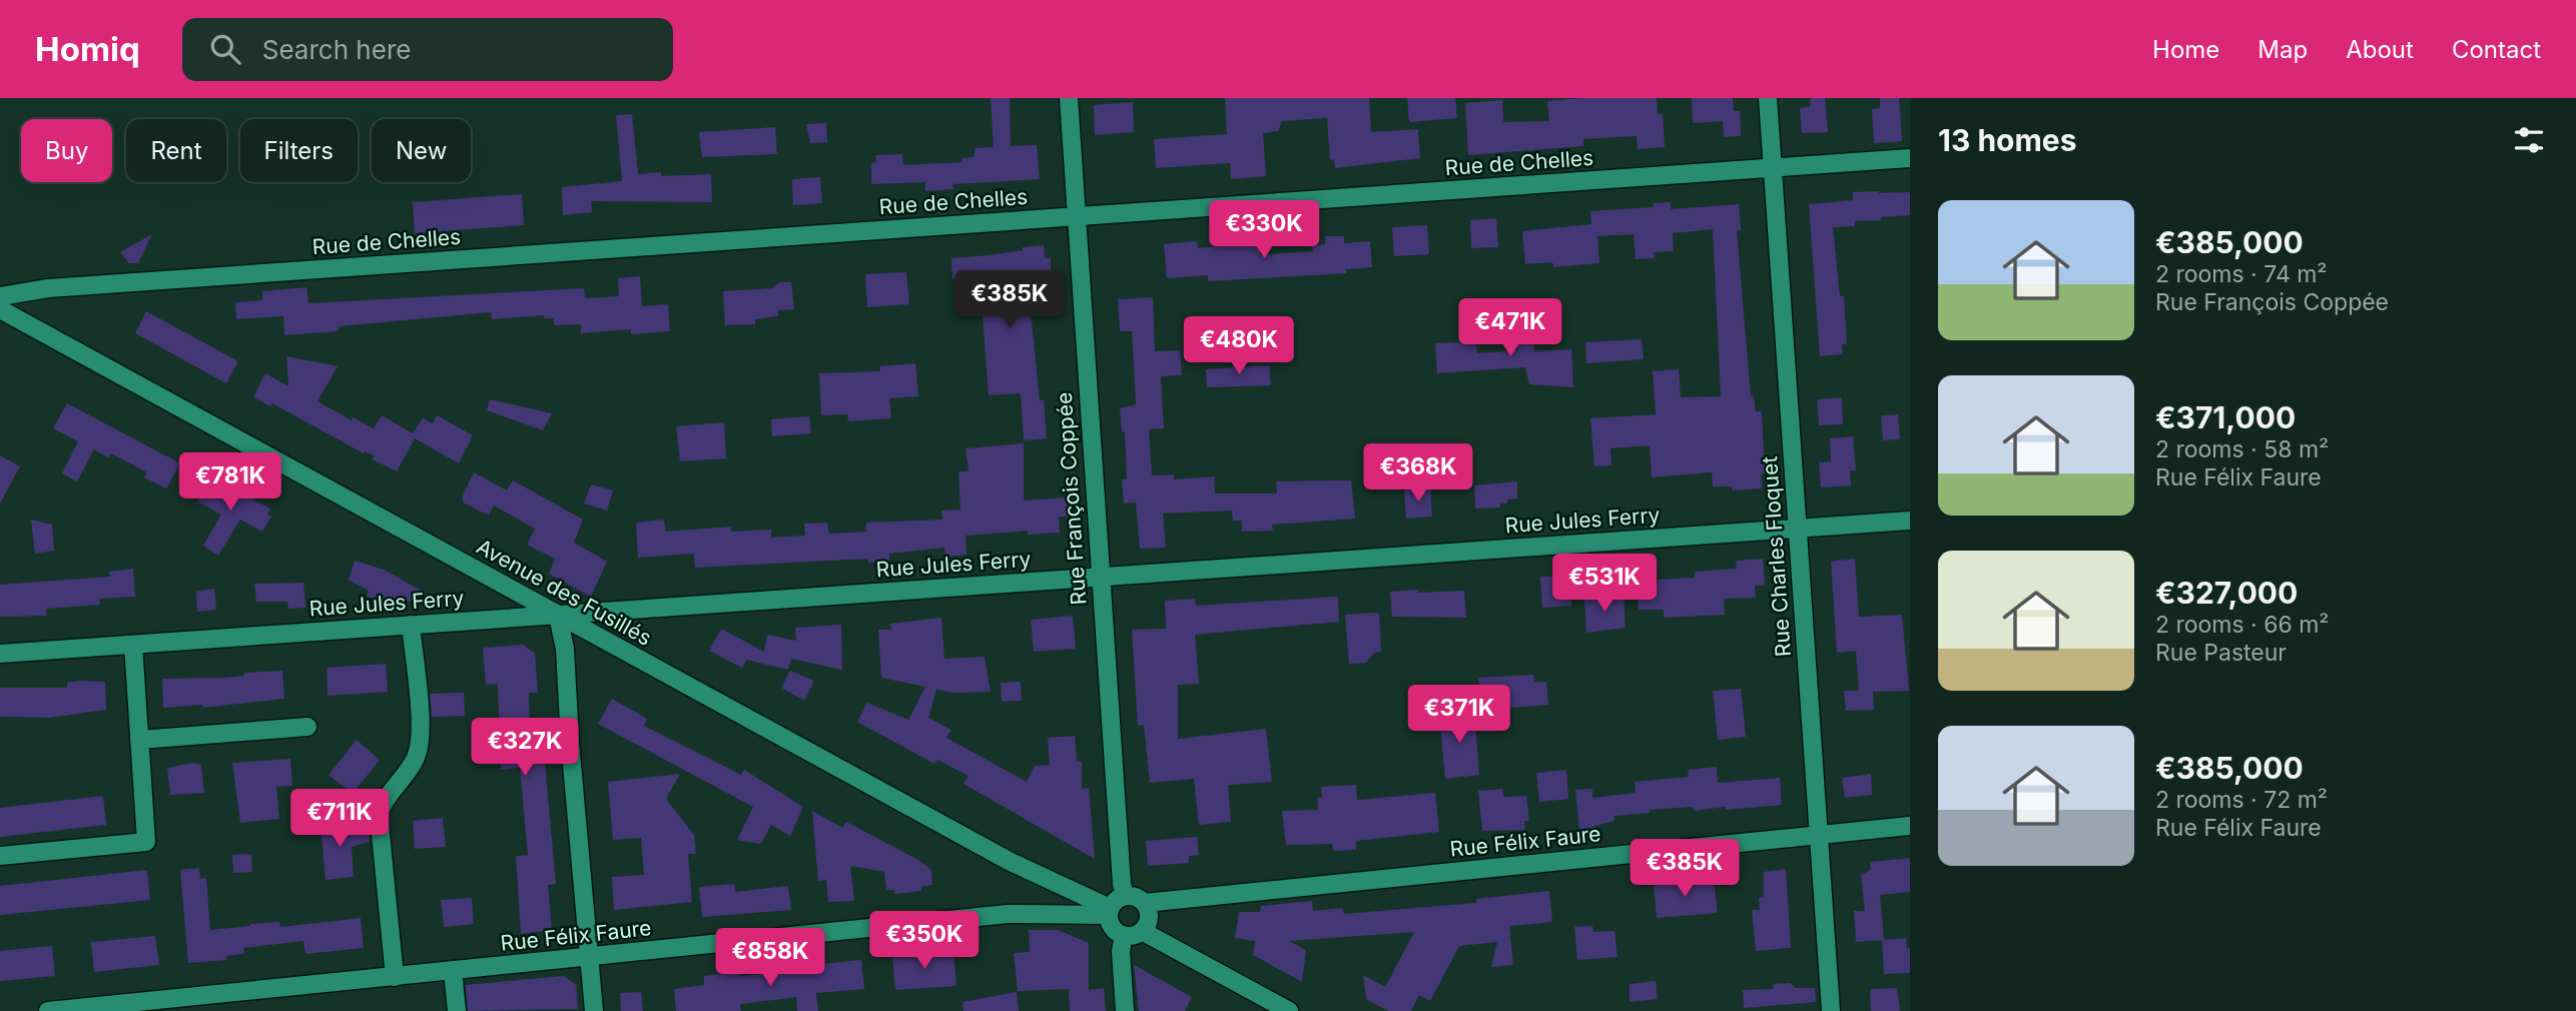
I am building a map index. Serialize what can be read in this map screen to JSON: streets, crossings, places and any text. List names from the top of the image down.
{
  "streets": {
    "street": [
      "Rue de Chelles",
      "Rue François Coppée",
      "Rue Jules Ferry",
      "Rue Charles Floquet",
      "Avenue des Fusillés",
      "Rue Félix Faure"
    ]
  },
  "crossings": [
    ["Rue de Chelles", "Rue François Coppée"],
    ["Rue de Chelles", "Rue Charles Floquet"],
    ["Rue François Coppée", "Rue Jules Ferry"],
    ["Rue François Coppée", "Avenue des Fusillés"],
    ["Rue François Coppée", "Rue Félix Faure"],
    ["Rue Jules Ferry", "Rue Charles Floquet"],
    ["Rue Jules Ferry", "Avenue des Fusillés"],
    ["Rue Charles Floquet", "Rue Félix Faure"],
    ["Avenue des Fusillés", "Rue Félix Faure"]
  ],
  "page": {
    "header": "Homiq",
    "search": "Search here",
    "nav": [
      "Home",
      "Map",
      "About",
      "Contact"
    ],
    "heading": "13 homes",
    "chip": [
      "Buy",
      "Rent",
      "Filters",
      "New"
    ],
    "list": [
      {
        "name": "€385,000",
        "note": "2 rooms · 74 m² · Rue François Coppée"
      },
      {
        "name": "€371,000",
        "note": "2 rooms · 58 m² · Rue Félix Faure"
      },
      {
        "name": "€327,000",
        "note": "2 rooms · 66 m² · Rue Pasteur"
      },
      {
        "name": "€385,000",
        "note": "2 rooms · 72 m² · Rue Félix Faure"
      }
    ],
    "price": [
      "€330K",
      "€385K",
      "€471K",
      "€480K",
      "€368K",
      "€781K",
      "€531K",
      "€371K",
      "€327K",
      "€711K",
      "€385K",
      "€350K",
      "€858K"
    ]
  }
}
